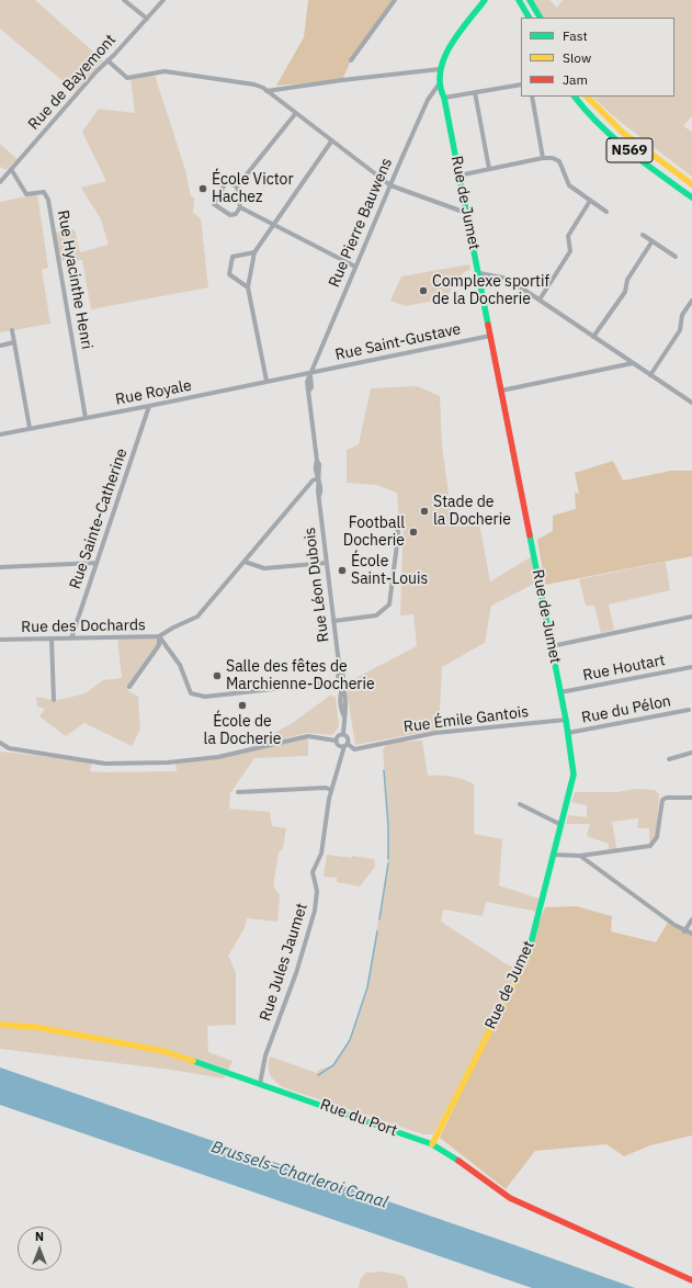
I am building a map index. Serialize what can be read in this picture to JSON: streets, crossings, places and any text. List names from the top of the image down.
{
  "streets": {
    "main road": ["N569", "Rue de Jumet", "Rue du Port"],
    "street": [
      "Rue de Bayemont",
      "Rue Pierre Bauwens",
      "Rue Hyacinthe Henri",
      "Rue Saint-Gustave",
      "Rue Royale",
      "Rue Sainte-Catherine",
      "Rue Léon Dubois",
      "Rue des Dochards",
      "Rue Houtart",
      "Rue du Pélon",
      "Rue Émile Gantois",
      "Rue Jules Jaumet"
    ]
  },
  "crossings": [
    ["Rue de Bayemont", "Rue Hyacinthe Henri"],
    ["Rue de Jumet", "Rue Pierre Bauwens"],
    ["Rue de Jumet", "Rue Saint-Gustave"],
    ["Rue de Jumet", "Rue Houtart"],
    ["Rue de Jumet", "Rue du Pélon"],
    ["Rue de Jumet", "Rue Émile Gantois"],
    ["Rue de Jumet", "Rue du Port"],
    ["Rue Pierre Bauwens", "Rue Saint-Gustave"],
    ["Rue Pierre Bauwens", "Rue Royale"],
    ["Rue Pierre Bauwens", "Rue Léon Dubois"],
    ["Rue Hyacinthe Henri", "Rue Royale"],
    ["Rue Saint-Gustave", "Rue Royale"],
    ["Rue Saint-Gustave", "Rue Léon Dubois"],
    ["Rue Royale", "Rue Sainte-Catherine"],
    ["Rue Royale", "Rue Léon Dubois"],
    ["Rue Sainte-Catherine", "Rue des Dochards"],
    ["Rue Léon Dubois", "Rue des Dochards"],
    ["Rue Léon Dubois", "Rue Émile Gantois"],
    ["Rue Léon Dubois", "Rue Jules Jaumet"],
    ["Rue Émile Gantois", "Rue Jules Jaumet"],
    ["Rue Jules Jaumet", "Rue du Port"]
  ],
  "water": ["Brussels–Charleroi Canal"],
  "places": [
    "École Victor Hachez",
    "Complexe sportif de la Docherie",
    "Stade de la Docherie",
    "Football Docherie",
    "École Saint-Louis",
    "Salle des fêtes de Marchienne-Docherie",
    "École de la Docherie"
  ],
  "legend": ["Fast", "Slow", "Jam"],
  "north": "top"
}
